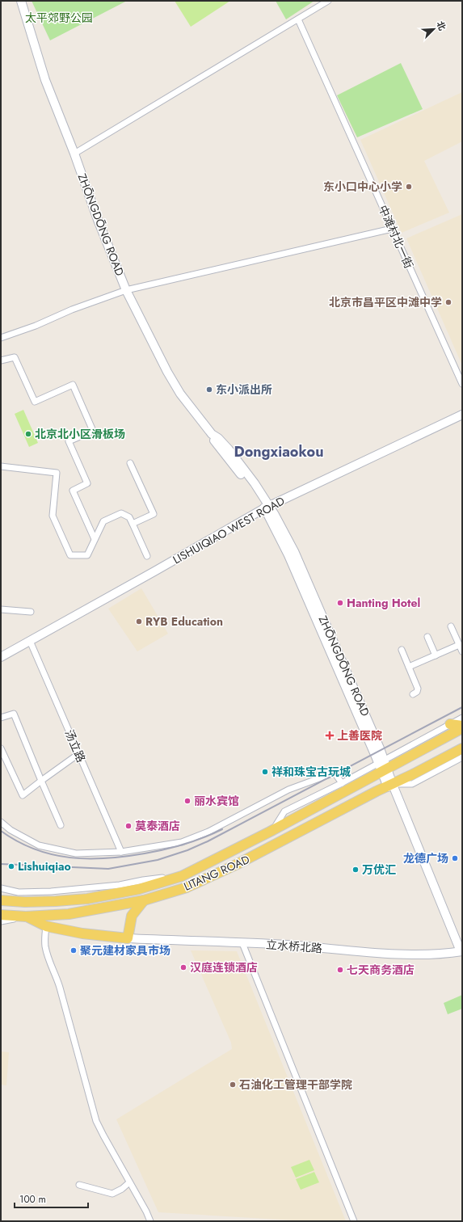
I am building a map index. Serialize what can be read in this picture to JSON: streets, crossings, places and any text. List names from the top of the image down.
{
  "streets": {
    "main road": ["LITANG ROAD"],
    "street": [
      "ZHŌNGDŌNG ROAD",
      "中滩村北一街",
      "LISHUIQIAO WEST ROAD",
      "汤立路",
      "立水桥北路"
    ]
  },
  "crossings": [
    ["ZHŌNGDŌNG ROAD", "LISHUIQIAO WEST ROAD"],
    ["ZHŌNGDŌNG ROAD", "LITANG ROAD"],
    ["ZHŌNGDŌNG ROAD", "立水桥北路"],
    ["LISHUIQIAO WEST ROAD", "汤立路"]
  ],
  "districts": ["Dongxiaokou"],
  "parks": ["太平郊野公园"],
  "places": {
    "other": [
      "东小口中心小学",
      "北京市昌平区中滩中学",
      "东小派出所",
      "北京北小区滑板场",
      "Hanting Hotel",
      "RYB Education",
      "祥和珠宝古玩城",
      "丽水宾馆",
      "莫泰酒店",
      "龙德广场",
      "Lishuiqiao",
      "万优汇",
      "聚元建材家具市场",
      "汉庭连锁酒店",
      "七天商务酒店",
      "石油化工管理干部学院"
    ],
    "health": ["上善医院"]
  },
  "scale_bar": "100 m",
  "north": "top right"
}
